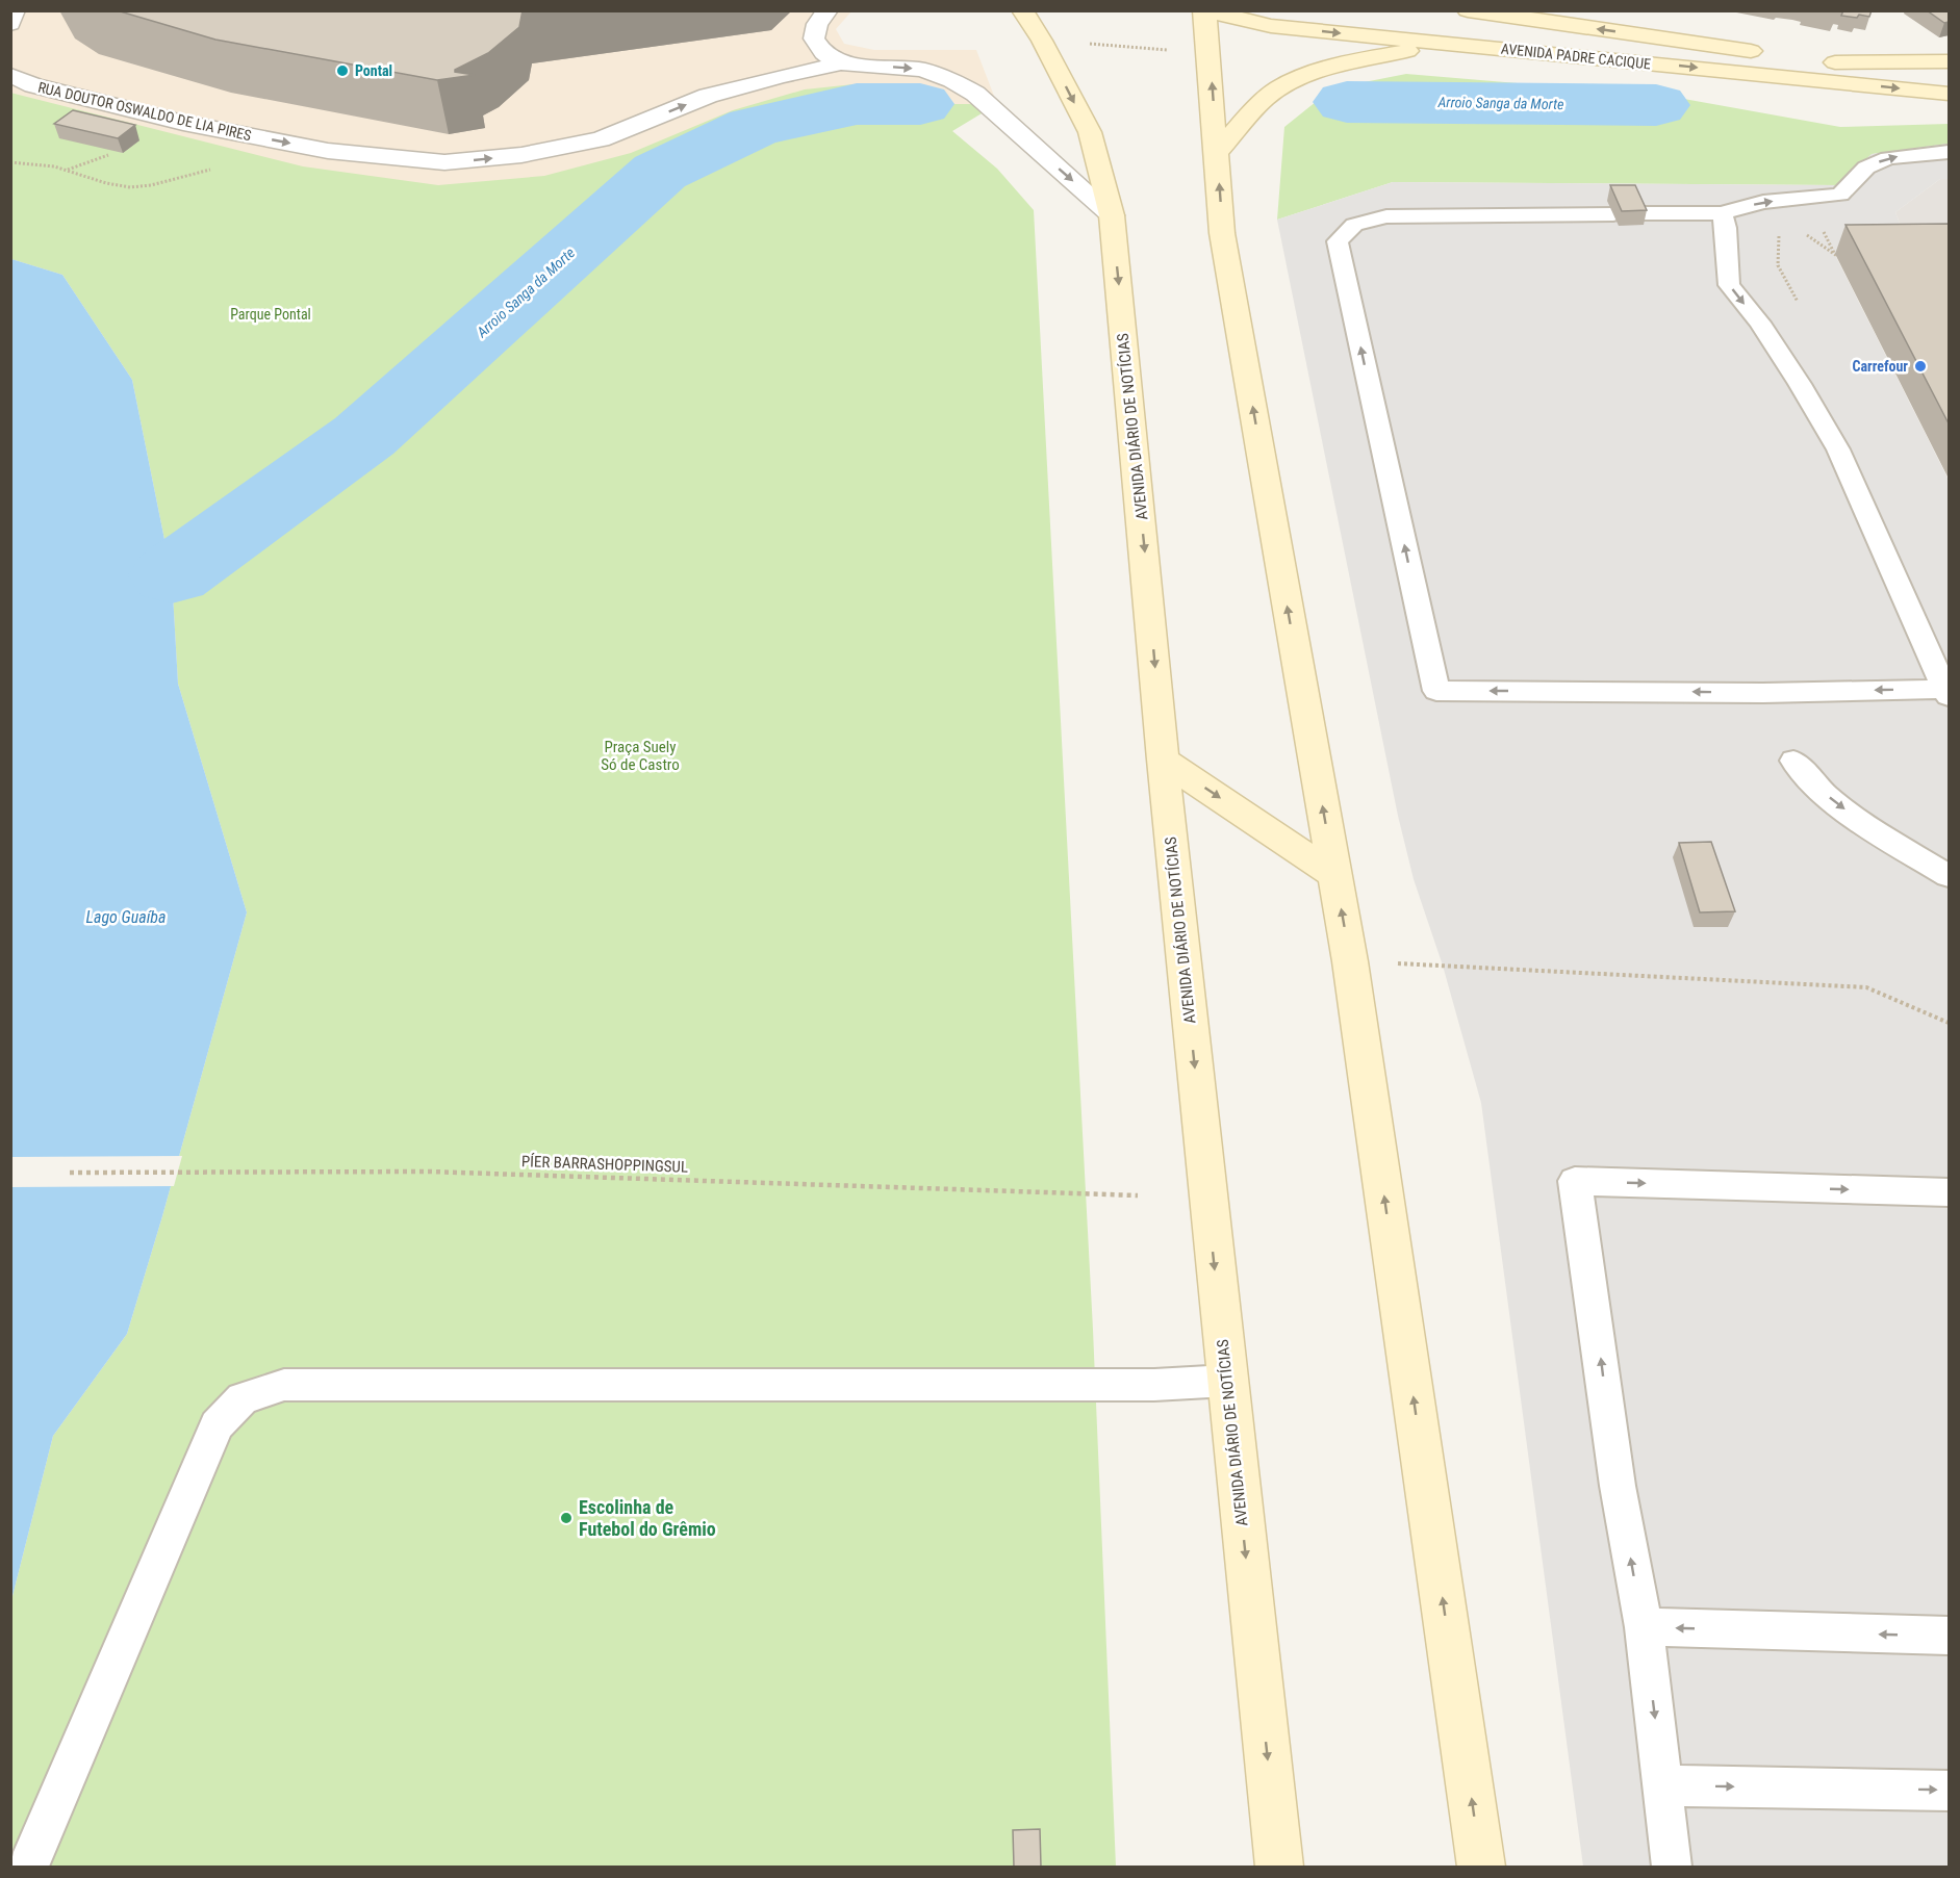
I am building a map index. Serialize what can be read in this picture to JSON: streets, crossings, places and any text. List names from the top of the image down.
{
  "streets": {
    "main road": ["AVENIDA PADRE CACIQUE", "AVENIDA DIÁRIO DE NOTÍCIAS"],
    "street": ["RUA DOUTOR OSWALDO DE LIA PIRES"],
    "path": ["PÍER BARRASHOPPINGSUL"]
  },
  "crossings": [
    ["RUA DOUTOR OSWALDO DE LIA PIRES", "AVENIDA DIÁRIO DE NOTÍCIAS"]
  ],
  "one_way": ["RUA DOUTOR OSWALDO DE LIA PIRES"],
  "water": ["Arroio Sanga da Morte", "Lago Guaíba"],
  "parks": ["Parque Pontal", "Praça Suely Só de Castro"],
  "places": ["Pontal", "Carrefour", "Escolinha de Futebol do Grêmio"]
}
